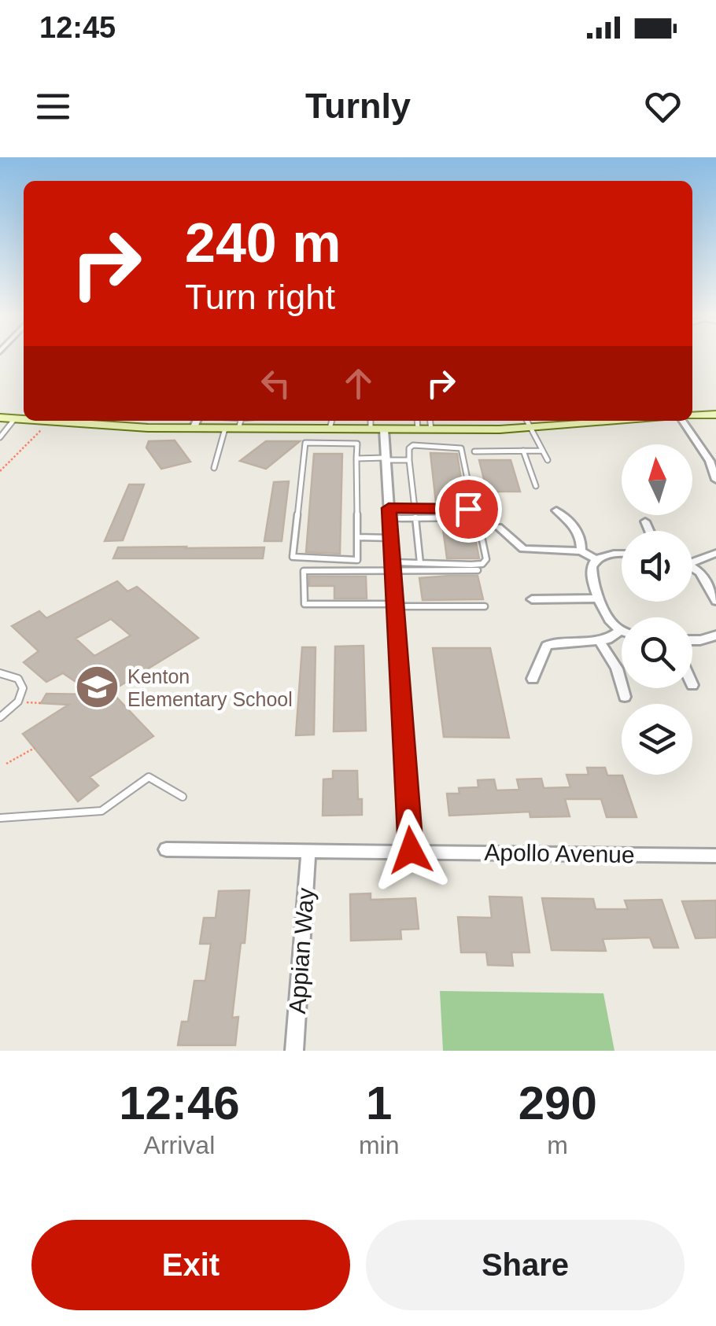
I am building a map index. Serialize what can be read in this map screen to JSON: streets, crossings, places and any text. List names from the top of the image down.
{
  "streets": {
    "street": ["Apollo Avenue", "Appian Way"]
  },
  "crossings": [
    ["Apollo Avenue", "Appian Way"]
  ],
  "places": {
    "school or university": ["Kenton Elementary School"]
  },
  "north": "top",
  "page": {
    "status": "12:45",
    "header": "Turnly",
    "turn": ["240 m", "Turn right"],
    "eta": [
      "12:46",
      "Arrival",
      "1",
      "min",
      "290",
      "m"
    ],
    "buttons": ["Exit", "Share"]
  }
}
